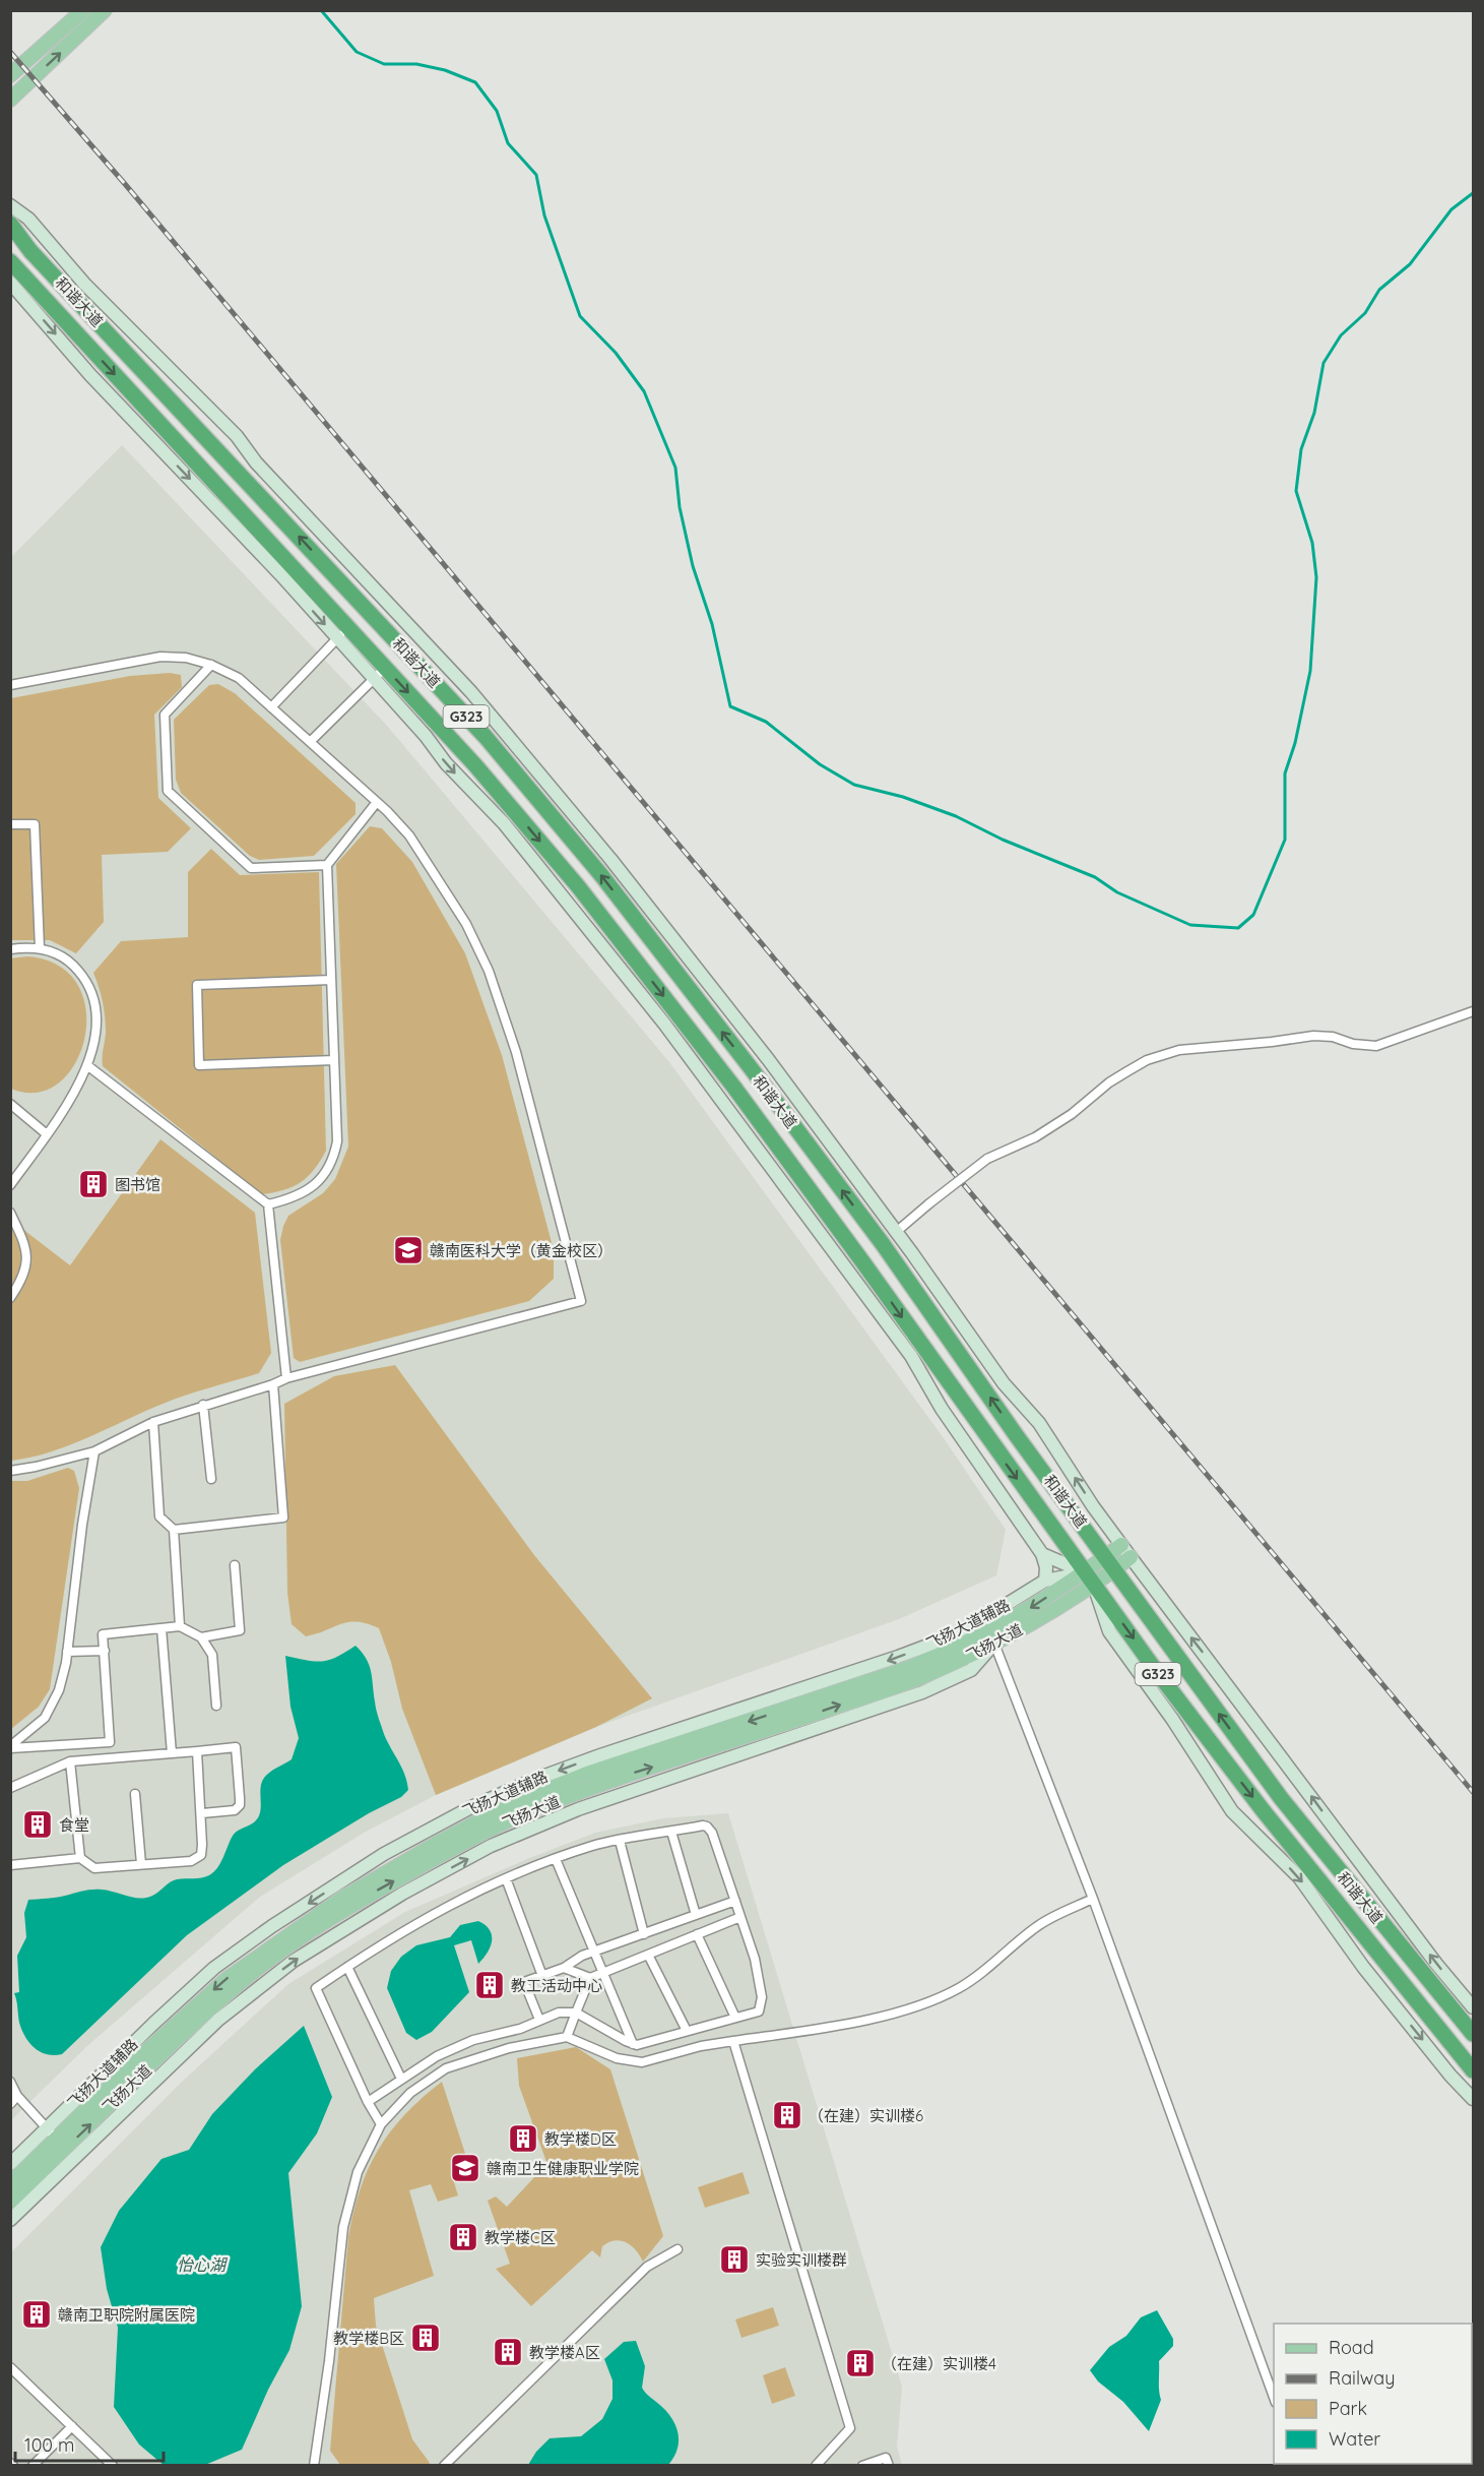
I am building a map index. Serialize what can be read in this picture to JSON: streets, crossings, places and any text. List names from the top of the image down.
{
  "streets": {
    "highway": ["和谐大道", "G323"],
    "main road": ["飞扬大道"],
    "street": ["飞扬大道辅路"]
  },
  "crossings": [
    ["和谐大道", "G323"],
    ["和谐大道", "飞扬大道辅路"],
    ["和谐大道", "飞扬大道"],
    ["G323", "飞扬大道辅路"],
    ["G323", "飞扬大道"],
    ["飞扬大道辅路", "飞扬大道"]
  ],
  "water": ["怡心湖"],
  "places": {
    "building": [
      "图书馆",
      "食堂",
      "教工活动中心",
      "（在建）实训楼6",
      "教学楼D区",
      "教学楼C区",
      "实验实训楼群",
      "赣南卫职院附属医院",
      "教学楼B区",
      "教学楼A区",
      "（在建）实训楼4"
    ],
    "school or university": ["赣南医科大学（黄金校区）", "赣南卫生健康职业学院"]
  },
  "legend": [
    "Road",
    "Railway",
    "Park",
    "Water"
  ],
  "scale_bar": "100 m"
}
